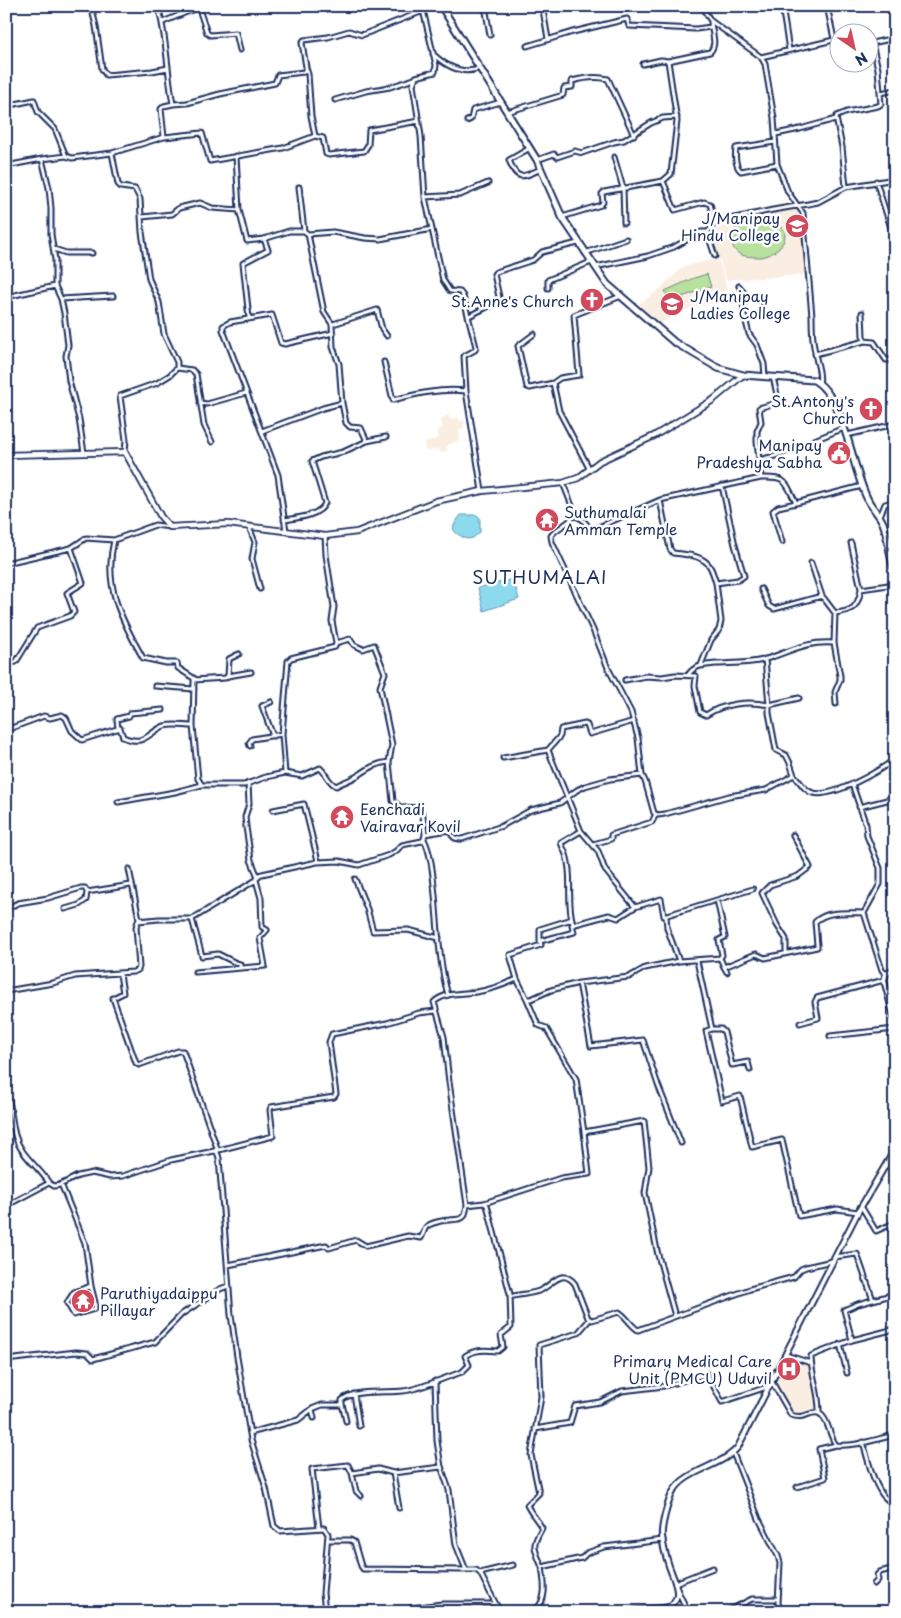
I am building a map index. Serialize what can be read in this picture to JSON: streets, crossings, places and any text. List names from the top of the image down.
{
  "districts": ["SUTHUMALAI"],
  "places": {
    "school or university": ["J/Manipay Hindu College", "J/Manipay Ladies College"],
    "church": ["St.Anne's Church", "St.Antony's Church"],
    "public building": ["Manipay Pradeshya Sabha"],
    "temple": ["Suthumalai Amman Temple", "Eenchadi Vairavar Kovil", "Paruthiyadaippu Pillayar"],
    "hospital": ["Primary Medical Care Unit (PMCU) Uduvil"]
  },
  "north": "bottom right"
}
